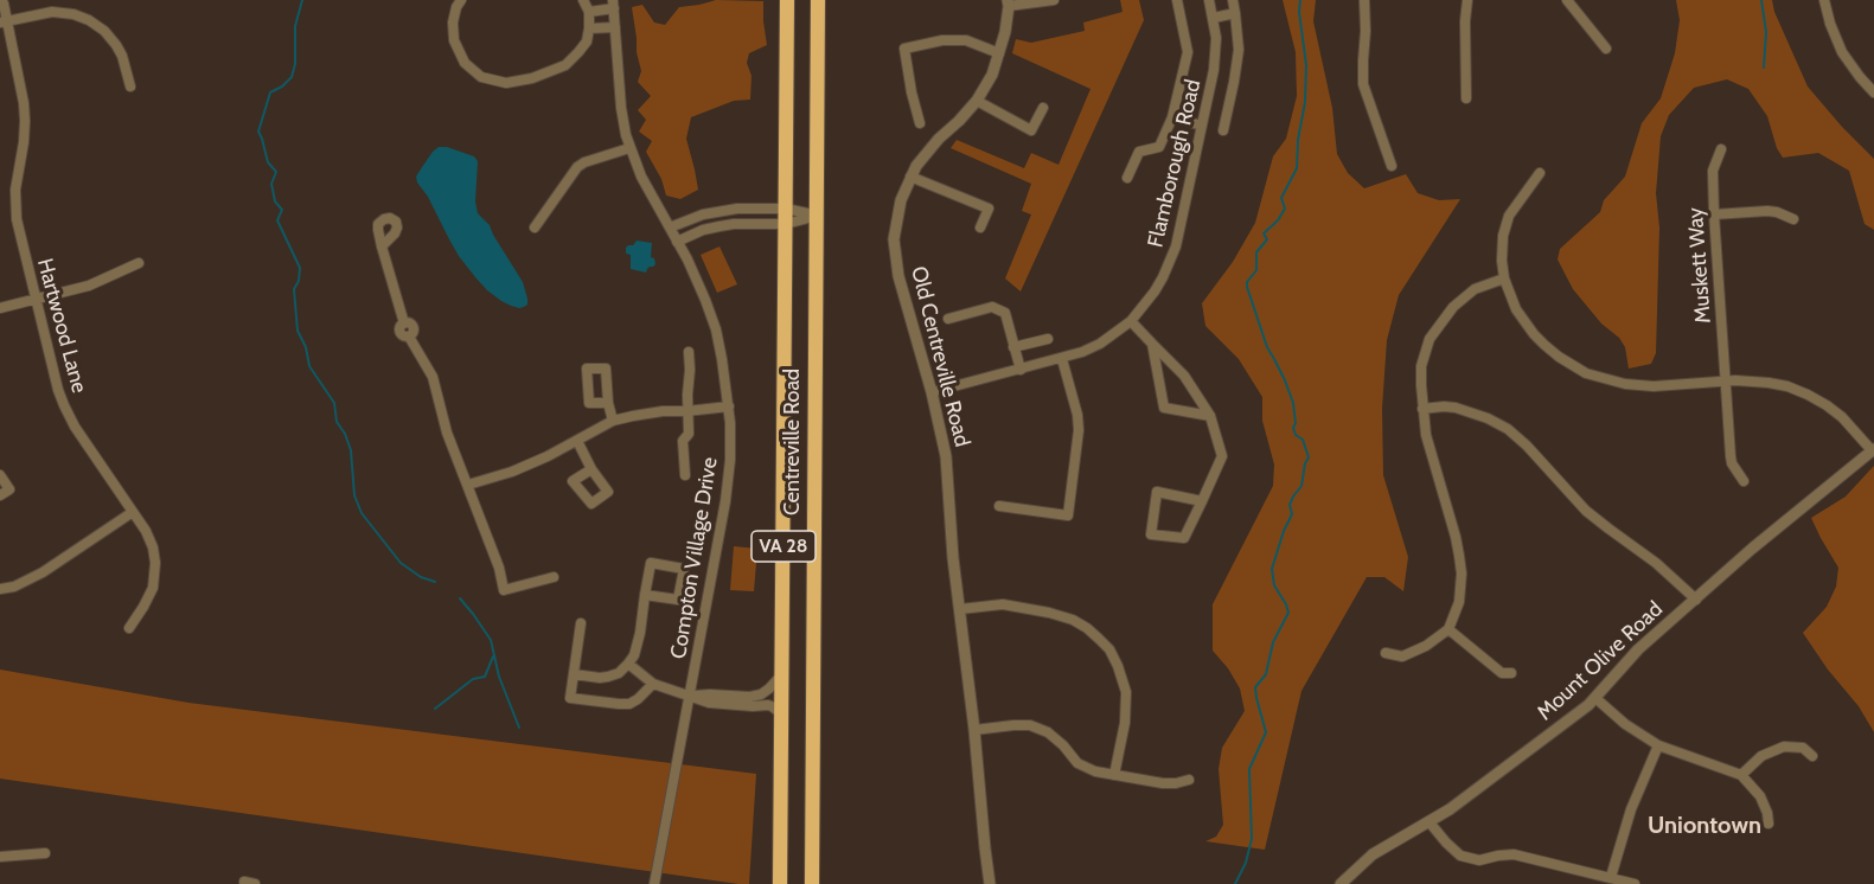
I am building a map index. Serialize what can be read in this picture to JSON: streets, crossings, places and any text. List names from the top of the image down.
{
  "streets": {
    "highway": ["Centreville Road", "VA 28"],
    "street": [
      "Flamborough Road",
      "Muskett Way",
      "Hartwood Lane",
      "Old Centreville Road",
      "Compton Village Drive",
      "Mount Olive Road"
    ]
  },
  "crossings": [
    ["Flamborough Road", "Old Centreville Road"]
  ],
  "districts": ["Uniontown"]
}
